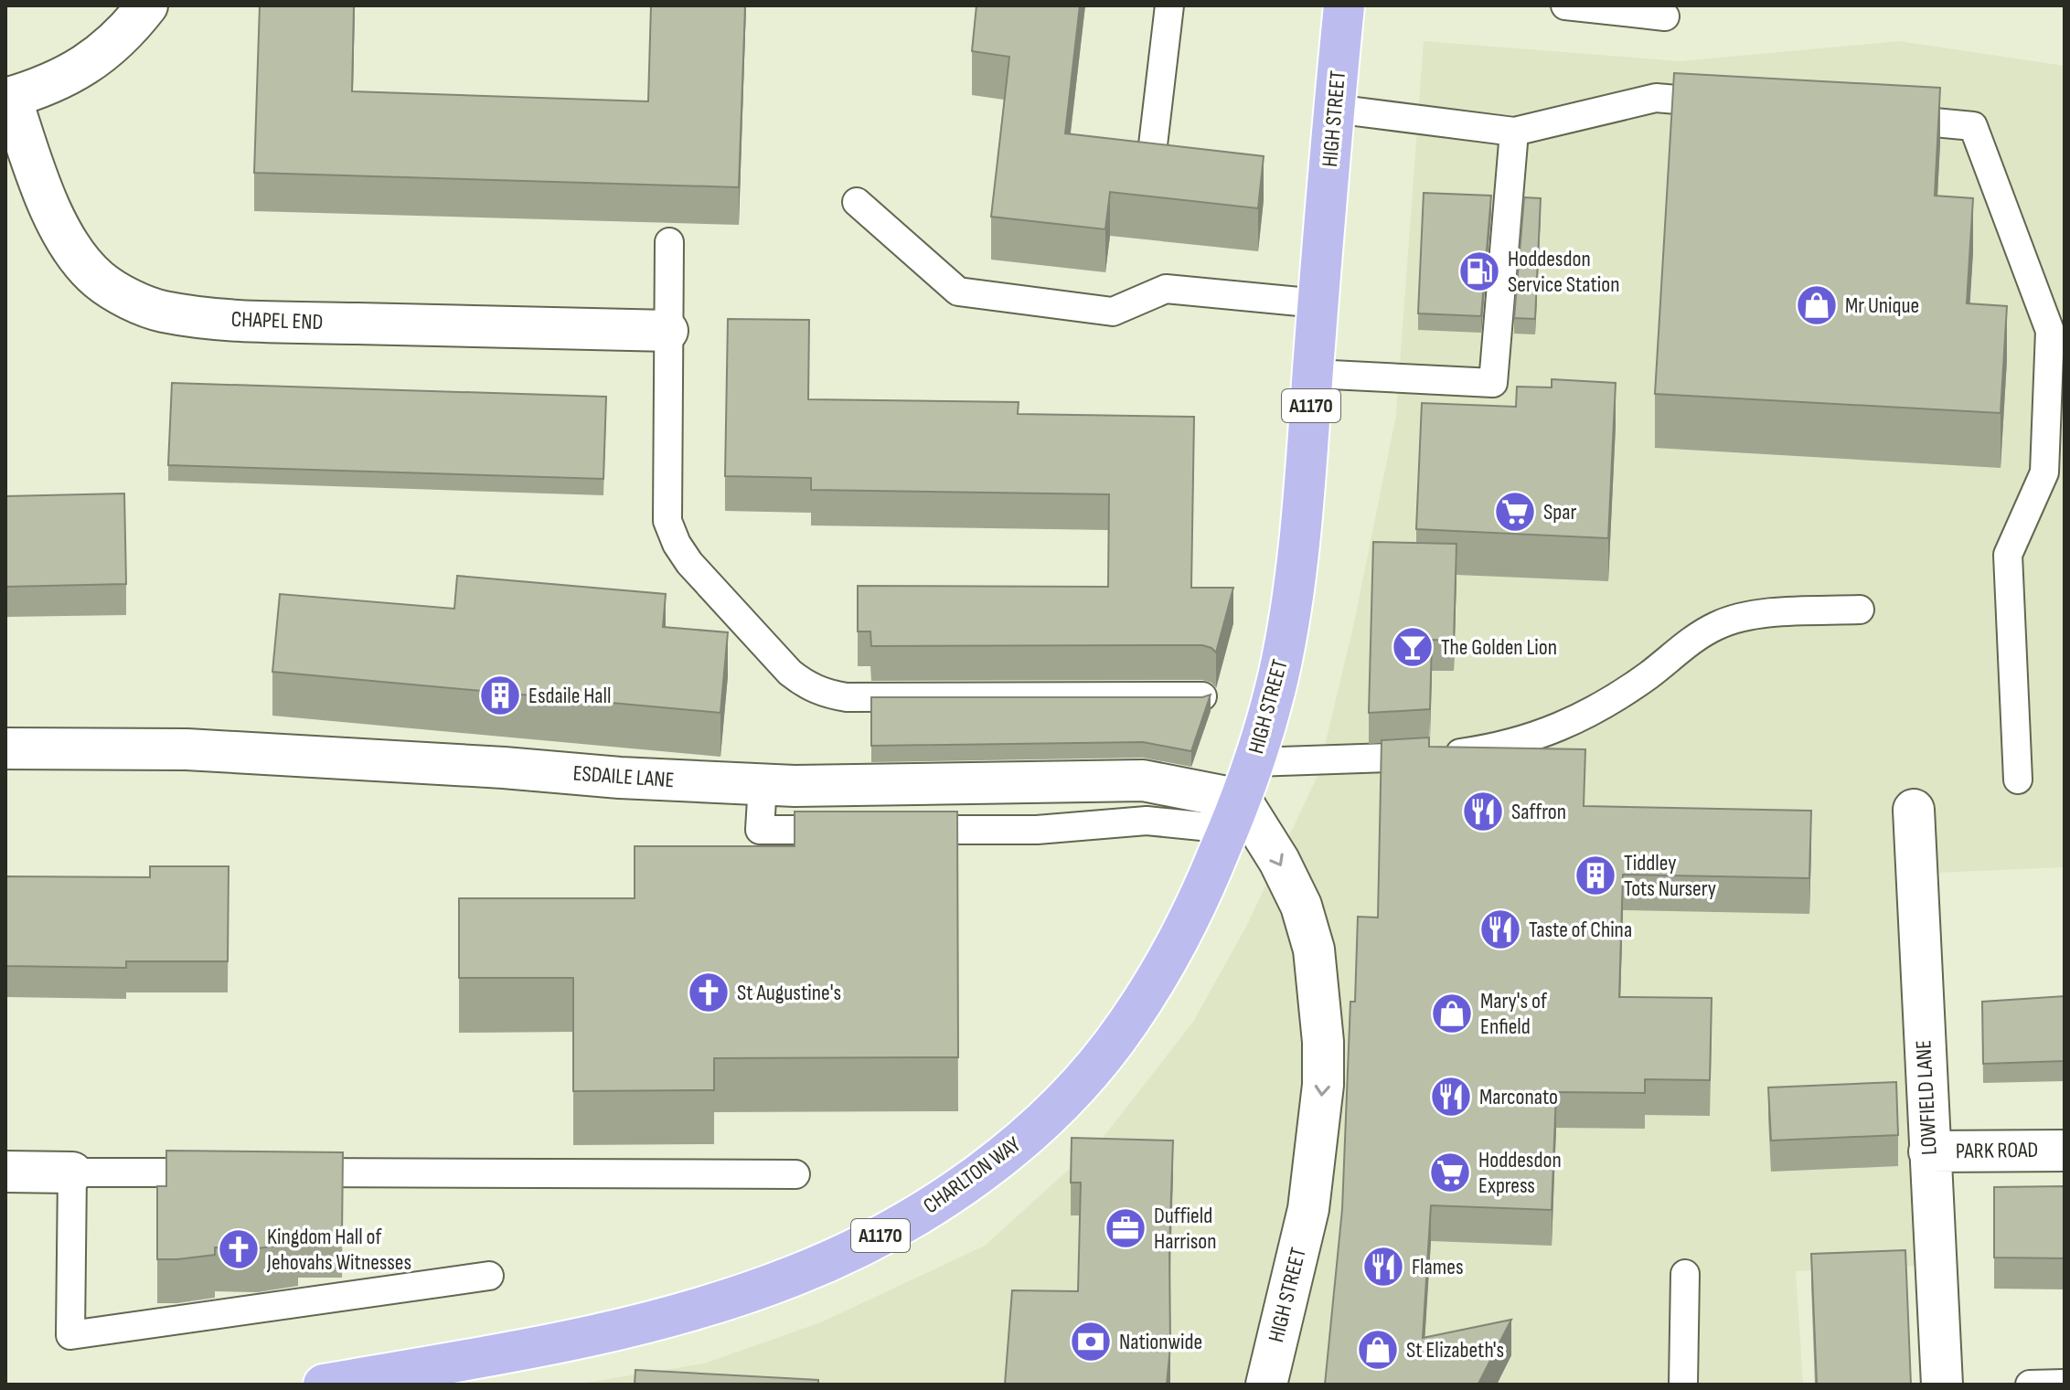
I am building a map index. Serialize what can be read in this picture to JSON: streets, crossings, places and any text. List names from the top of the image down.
{
  "streets": {
    "main road": ["HIGH STREET", "A1170", "CHARLTON WAY"],
    "street": [
      "CHAPEL END",
      "ESDAILE LANE",
      "LOWFIELD LANE",
      "PARK ROAD"
    ]
  },
  "crossings": [
    ["HIGH STREET", "ESDAILE LANE"],
    ["HIGH STREET", "CHARLTON WAY"],
    ["ESDAILE LANE", "CHARLTON WAY"],
    ["LOWFIELD LANE", "PARK ROAD"]
  ],
  "one_way": ["HIGH STREET"],
  "places": {
    "fuel station": ["Hoddesdon Service Station"],
    "shop": ["Mr Unique", "Mary's of Enfield", "St Elizabeth's"],
    "supermarket": ["Spar", "Hoddesdon Express"],
    "bar": ["The Golden Lion"],
    "building": ["Esdaile Hall", "Tiddley Tots Nursery"],
    "restaurant": [
      "Saffron",
      "Taste of China",
      "Marconato",
      "Flames"
    ],
    "church": ["St Augustine's", "Kingdom Hall of Jehovahs Witnesses"],
    "office": ["Duffield Harrison"],
    "bank": ["Nationwide"]
  }
}
